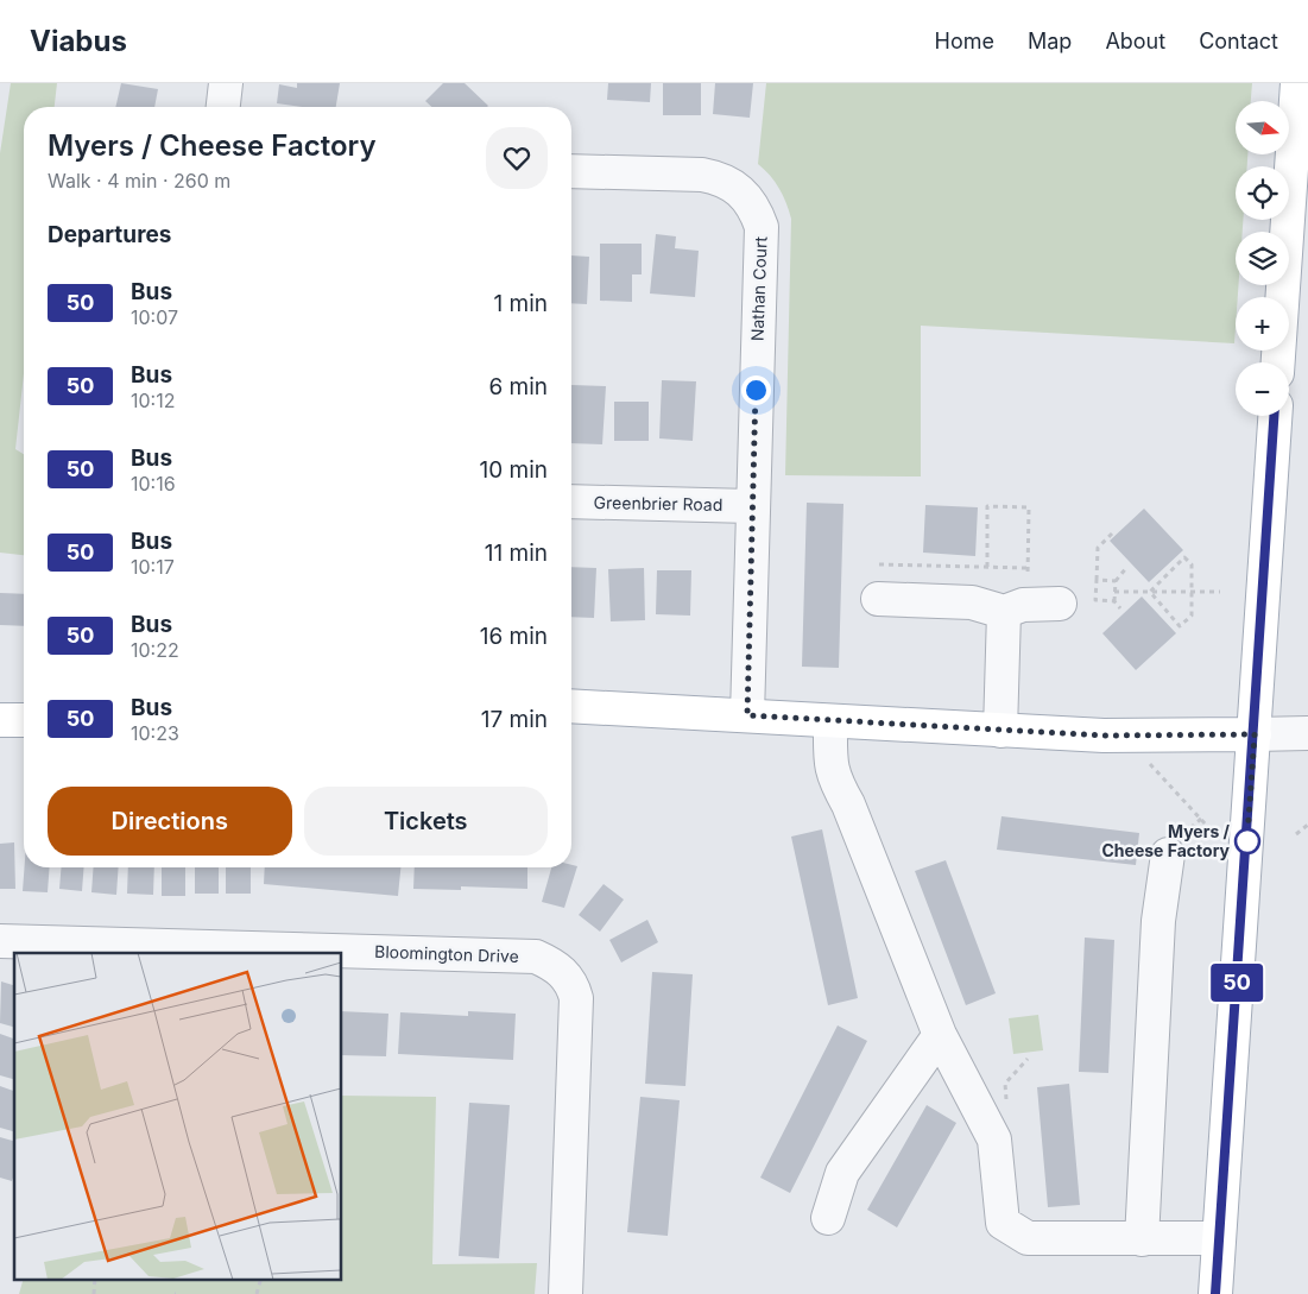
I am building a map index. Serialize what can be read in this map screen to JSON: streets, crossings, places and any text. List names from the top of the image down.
{
  "streets": {
    "street": ["Nathan Court", "Greenbrier Road", "Bloomington Drive"]
  },
  "crossings": [
    ["Nathan Court", "Greenbrier Road"]
  ],
  "places": ["Myers / Cheese Factory"],
  "lines": ["bus line 50"],
  "north": "right",
  "page": {
    "header": "Viabus",
    "nav": [
      "Home",
      "Map",
      "About",
      "Contact"
    ],
    "on_map": "50",
    "map_buttons": ["+", "−"],
    "heading": [
      ["Myers / Cheese Factory", "Walk · 4 min · 260 m"],
      "Departures"
    ],
    "list": [
      {
        "mark": "50",
        "name": "Bus",
        "note": "10:07",
        "value": "1 min"
      },
      {
        "mark": "50",
        "name": "Bus",
        "note": "10:12",
        "value": "6 min"
      },
      {
        "mark": "50",
        "name": "Bus",
        "note": "10:16",
        "value": "10 min"
      },
      {
        "mark": "50",
        "name": "Bus",
        "note": "10:17",
        "value": "11 min"
      },
      {
        "mark": "50",
        "name": "Bus",
        "note": "10:22",
        "value": "16 min"
      },
      {
        "mark": "50",
        "name": "Bus",
        "note": "10:23",
        "value": "17 min"
      }
    ],
    "buttons": ["Directions", "Tickets"]
  }
}
